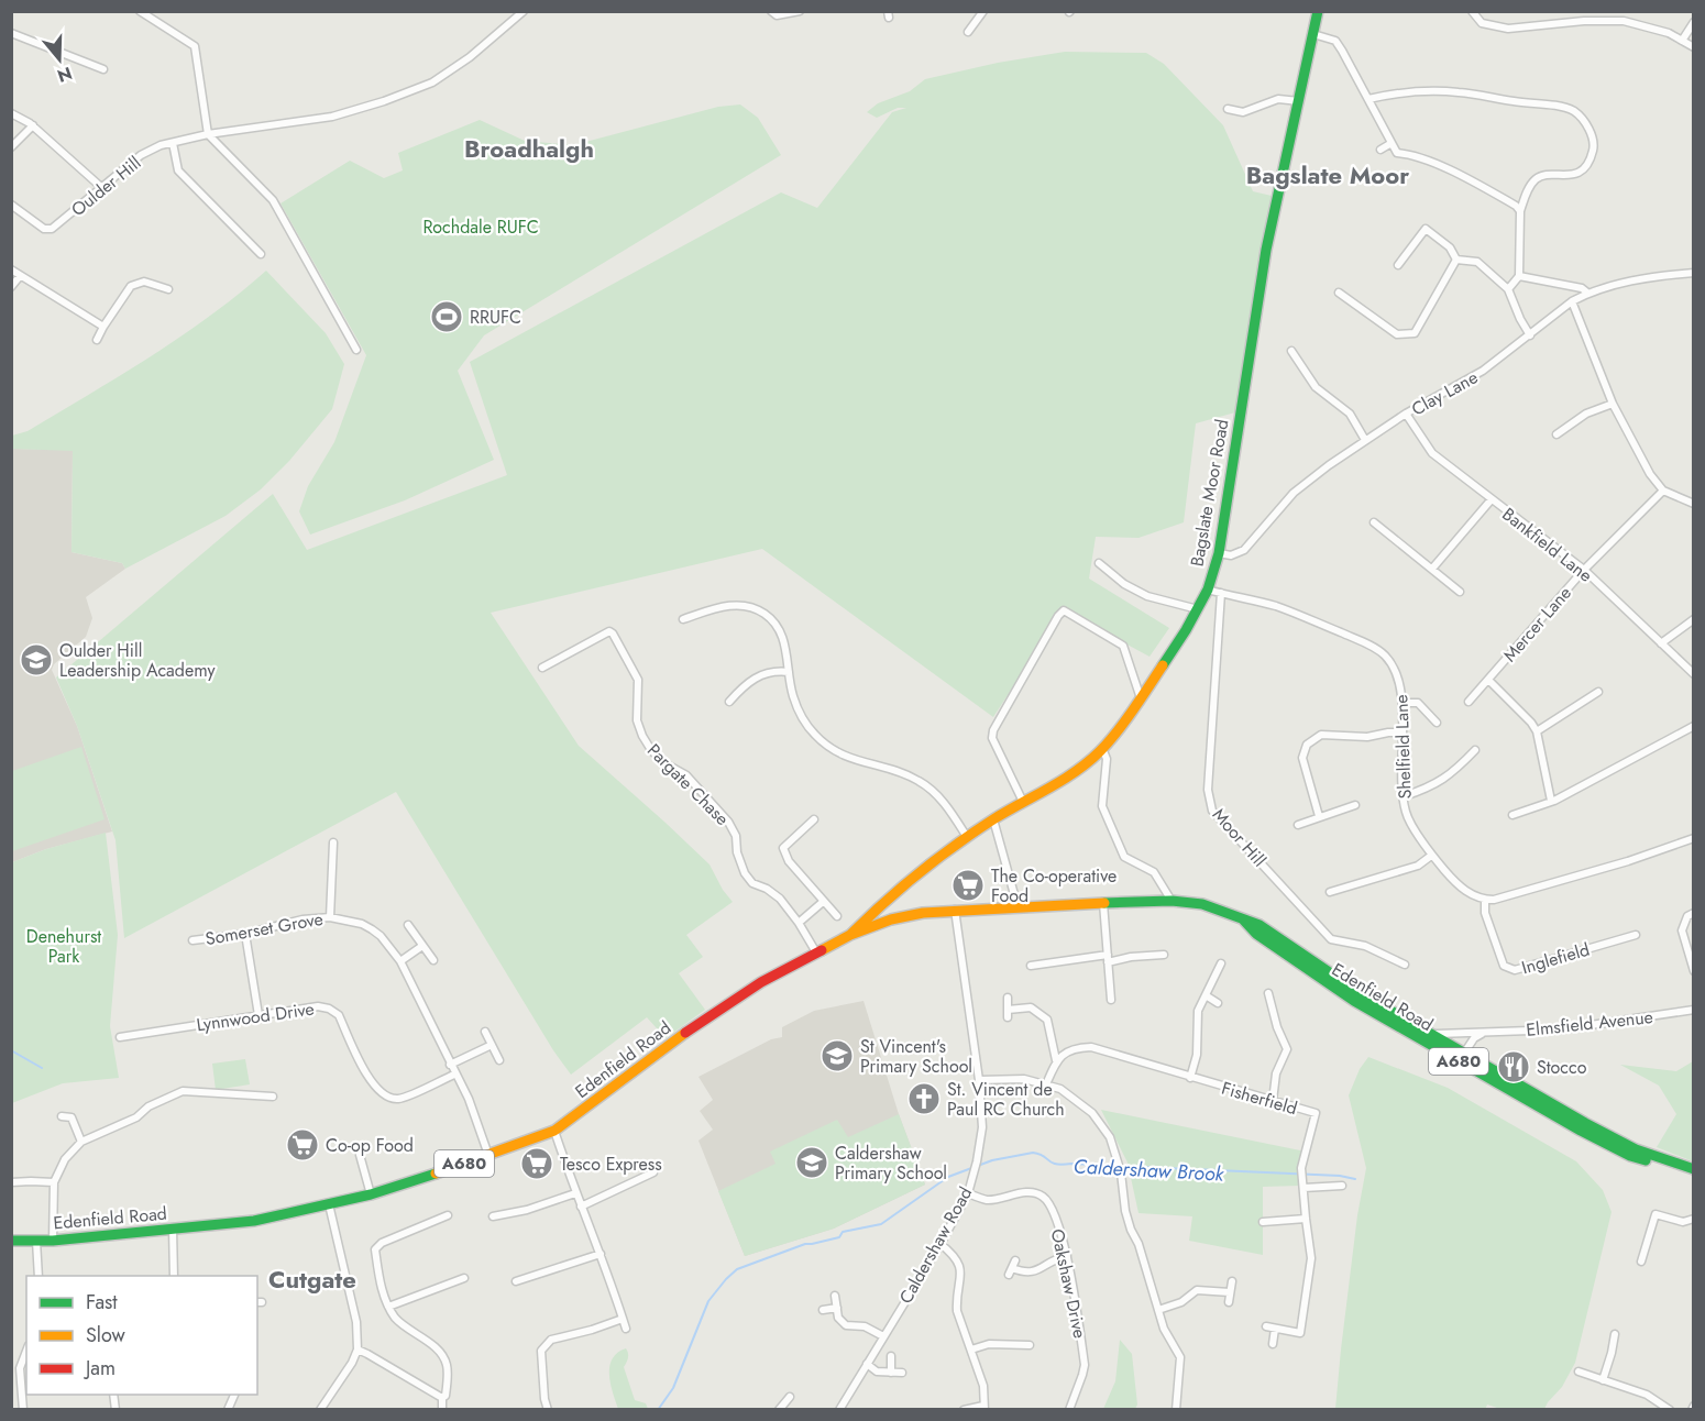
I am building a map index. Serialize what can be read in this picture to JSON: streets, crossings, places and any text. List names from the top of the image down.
{
  "streets": {
    "main road": ["Bagslate Moor Road", "Edenfield Road", "A680"],
    "street": [
      "Oulder Hill",
      "Clay Lane",
      "Bankfield Lane",
      "Mercer Lane",
      "Shelfield Lane",
      "Pargate Chase",
      "Moor Hill",
      "Somerset Grove",
      "Inglefield",
      "Lynnwood Drive",
      "Elmsfield Avenue",
      "Fisherfield",
      "Caldershaw Road",
      "Oakshaw Drive"
    ]
  },
  "crossings": [
    ["Clay Lane", "Bagslate Moor Road"],
    ["Clay Lane", "Bankfield Lane"],
    ["Bagslate Moor Road", "Shelfield Lane"],
    ["Bagslate Moor Road", "Edenfield Road"],
    ["Bankfield Lane", "Mercer Lane"],
    ["Shelfield Lane", "Moor Hill"],
    ["Shelfield Lane", "Inglefield"],
    ["Pargate Chase", "Edenfield Road"],
    ["Somerset Grove", "Edenfield Road"],
    ["Somerset Grove", "Lynnwood Drive"],
    ["Edenfield Road", "Elmsfield Avenue"],
    ["Edenfield Road", "Caldershaw Road"],
    ["Caldershaw Road", "Oakshaw Drive"]
  ],
  "districts": ["Broadhalgh", "Bagslate Moor", "Cutgate"],
  "water": ["Caldershaw Brook"],
  "parks": ["Rochdale RUFC", "Denehurst Park"],
  "places": {
    "sports": ["RRUFC"],
    "school or university": ["Oulder Hill Leadership Academy", "St Vincent's Primary School", "Caldershaw Primary School"],
    "supermarket": ["The Co-operative Food", "Co-op Food", "Tesco Express"],
    "restaurant": ["Stocco"],
    "church": ["St. Vincent de Paul RC Church"]
  },
  "legend": ["Fast", "Slow", "Jam"],
  "north": "bottom"
}
